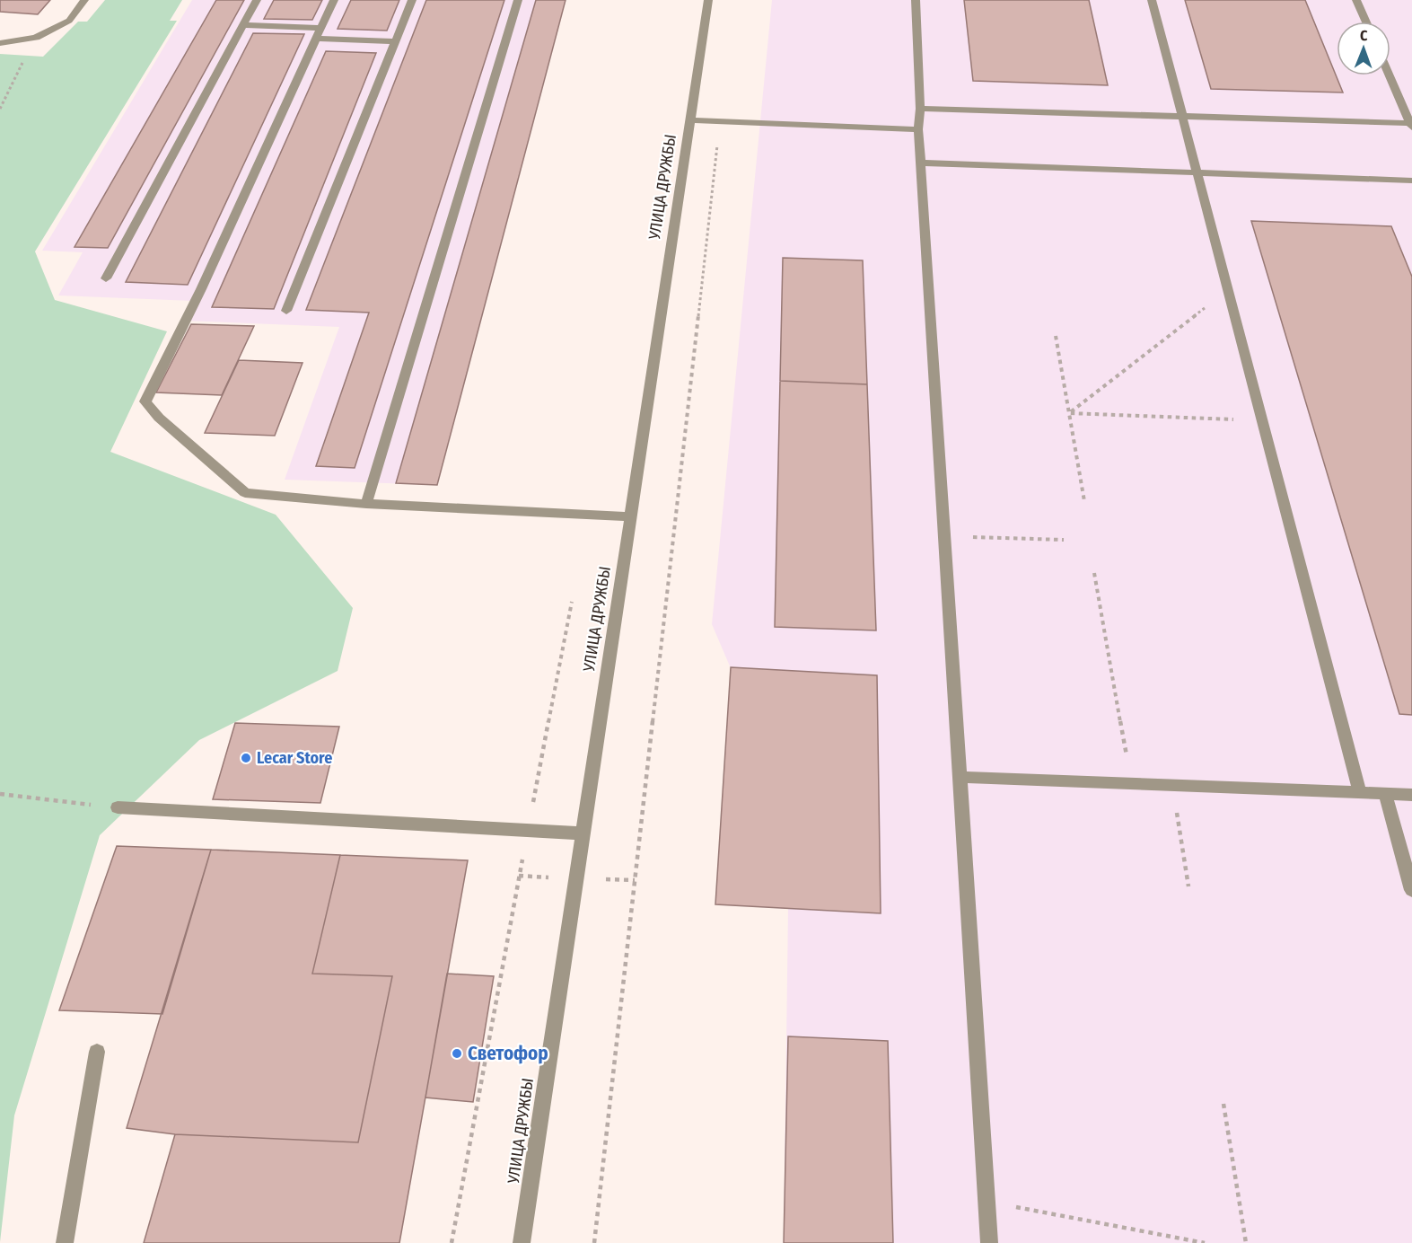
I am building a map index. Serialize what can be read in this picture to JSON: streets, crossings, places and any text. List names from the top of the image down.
{
  "streets": {
    "street": ["УЛИЦА ДРУЖБЫ"]
  },
  "places": ["Lecar Store", "Светофор"],
  "north": "top"
}
